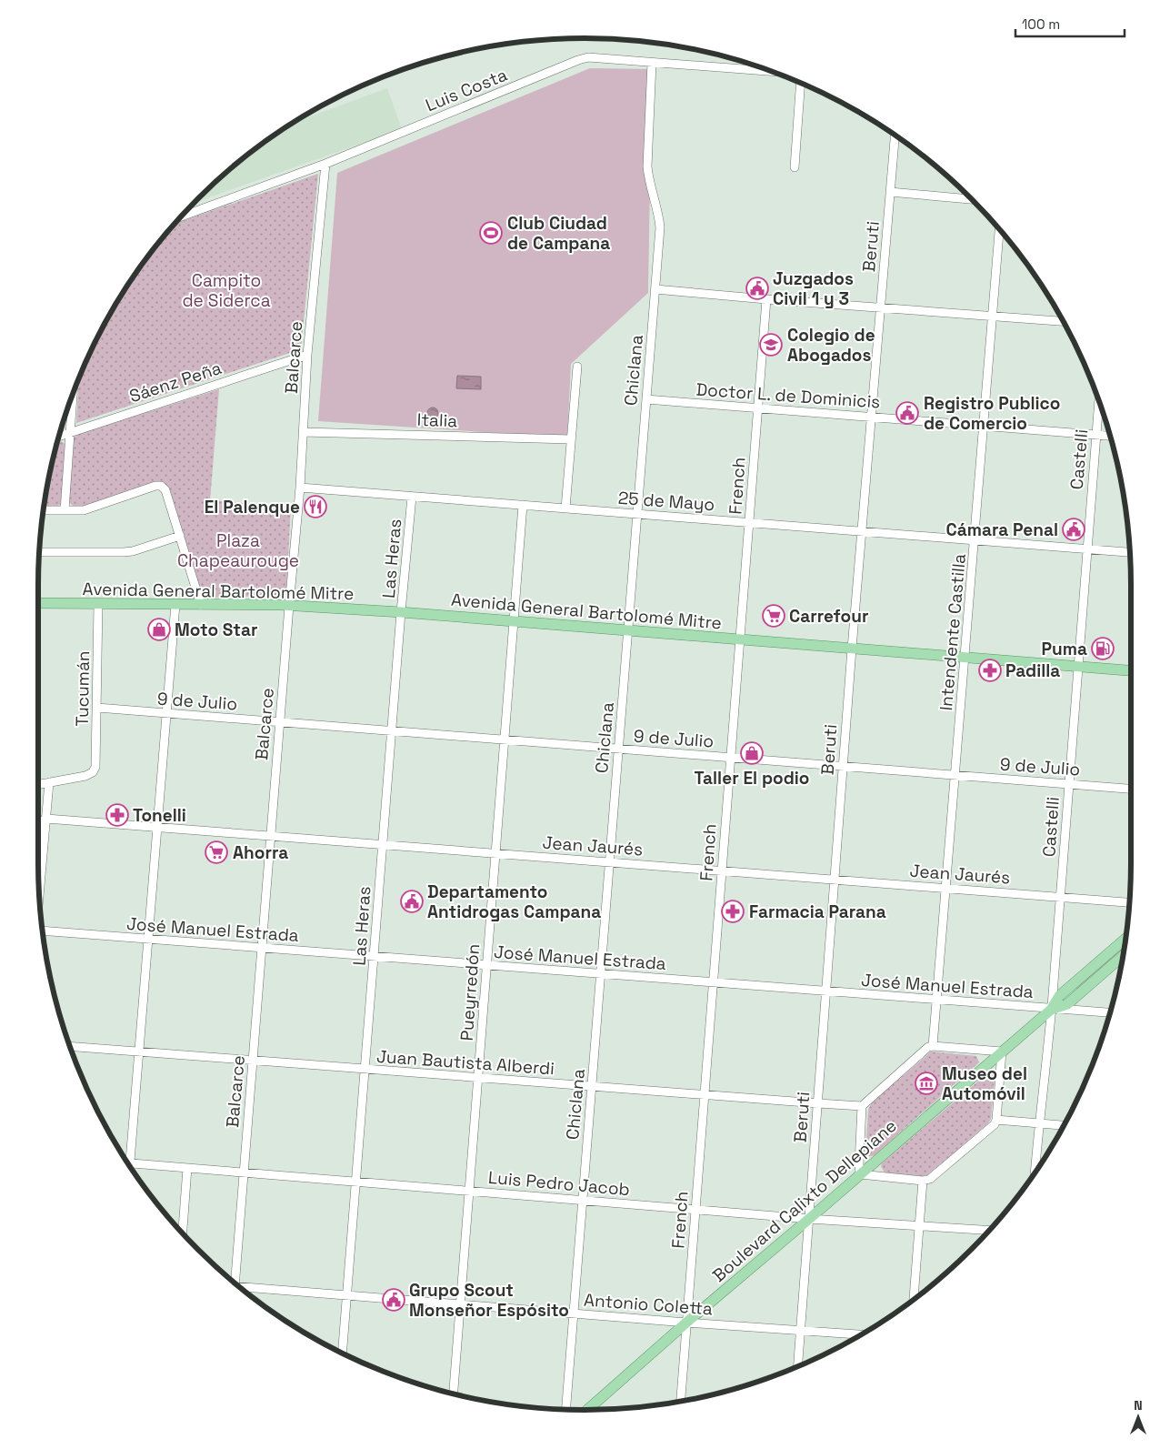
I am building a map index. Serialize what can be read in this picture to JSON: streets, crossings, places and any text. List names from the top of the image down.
{
  "streets": {
    "main road": ["Avenida General Bartolomé Mitre", "Boulevard Calixto Dellepiane"],
    "street": [
      "Luis Costa",
      "Beruti",
      "Balcarce",
      "Chiclana",
      "Sáenz Peña",
      "Doctor L. de Dominicis",
      "Italia",
      "Castelli",
      "French",
      "25 de Mayo",
      "Las Heras",
      "Intendente Castilla",
      "Tucumán",
      "9 de Julio",
      "Jean Jaurés",
      "José Manuel Estrada",
      "Pueyrredón",
      "Juan Bautista Alberdi",
      "Luis Pedro Jacob",
      "Antonio Coletta"
    ]
  },
  "crossings": [
    ["Luis Costa", "Balcarce"],
    ["Luis Costa", "Chiclana"],
    ["Beruti", "Doctor L. de Dominicis"],
    ["Beruti", "25 de Mayo"],
    ["Beruti", "Avenida General Bartolomé Mitre"],
    ["Beruti", "9 de Julio"],
    ["Beruti", "Jean Jaurés"],
    ["Beruti", "José Manuel Estrada"],
    ["Beruti", "Juan Bautista Alberdi"],
    ["Beruti", "Luis Pedro Jacob"],
    ["Beruti", "Boulevard Calixto Dellepiane"],
    ["Beruti", "Antonio Coletta"],
    ["Balcarce", "Sáenz Peña"],
    ["Balcarce", "Italia"],
    ["Balcarce", "25 de Mayo"],
    ["Balcarce", "Avenida General Bartolomé Mitre"],
    ["Balcarce", "9 de Julio"],
    ["Balcarce", "Jean Jaurés"],
    ["Balcarce", "José Manuel Estrada"],
    ["Balcarce", "Juan Bautista Alberdi"],
    ["Balcarce", "Luis Pedro Jacob"],
    ["Chiclana", "Doctor L. de Dominicis"],
    ["Chiclana", "25 de Mayo"],
    ["Chiclana", "Avenida General Bartolomé Mitre"],
    ["Chiclana", "9 de Julio"],
    ["Chiclana", "Jean Jaurés"],
    ["Chiclana", "José Manuel Estrada"],
    ["Chiclana", "Juan Bautista Alberdi"],
    ["Chiclana", "Luis Pedro Jacob"],
    ["Chiclana", "Antonio Coletta"],
    ["Doctor L. de Dominicis", "Castelli"],
    ["Doctor L. de Dominicis", "French"],
    ["Doctor L. de Dominicis", "Intendente Castilla"],
    ["Castelli", "25 de Mayo"],
    ["Castelli", "Avenida General Bartolomé Mitre"],
    ["Castelli", "9 de Julio"],
    ["Castelli", "Jean Jaurés"],
    ["Castelli", "José Manuel Estrada"],
    ["Castelli", "Boulevard Calixto Dellepiane"],
    ["French", "25 de Mayo"],
    ["French", "Avenida General Bartolomé Mitre"],
    ["French", "9 de Julio"],
    ["French", "Jean Jaurés"],
    ["French", "José Manuel Estrada"],
    ["French", "Juan Bautista Alberdi"],
    ["French", "Luis Pedro Jacob"],
    ["French", "Boulevard Calixto Dellepiane"],
    ["French", "Antonio Coletta"],
    ["25 de Mayo", "Las Heras"],
    ["25 de Mayo", "Intendente Castilla"],
    ["25 de Mayo", "Pueyrredón"],
    ["Las Heras", "Avenida General Bartolomé Mitre"],
    ["Las Heras", "9 de Julio"],
    ["Las Heras", "Jean Jaurés"],
    ["Las Heras", "José Manuel Estrada"],
    ["Las Heras", "Juan Bautista Alberdi"],
    ["Las Heras", "Luis Pedro Jacob"],
    ["Las Heras", "Antonio Coletta"],
    ["Avenida General Bartolomé Mitre", "Intendente Castilla"],
    ["Avenida General Bartolomé Mitre", "Tucumán"],
    ["Avenida General Bartolomé Mitre", "Pueyrredón"],
    ["Intendente Castilla", "9 de Julio"],
    ["Intendente Castilla", "Jean Jaurés"],
    ["Intendente Castilla", "José Manuel Estrada"],
    ["Tucumán", "9 de Julio"],
    ["9 de Julio", "Pueyrredón"],
    ["Jean Jaurés", "Pueyrredón"],
    ["José Manuel Estrada", "Pueyrredón"],
    ["José Manuel Estrada", "Boulevard Calixto Dellepiane"],
    ["Pueyrredón", "Juan Bautista Alberdi"],
    ["Pueyrredón", "Luis Pedro Jacob"],
    ["Pueyrredón", "Antonio Coletta"],
    ["Luis Pedro Jacob", "Boulevard Calixto Dellepiane"],
    ["Boulevard Calixto Dellepiane", "Antonio Coletta"]
  ],
  "parks": ["Campito de Siderca", "Plaza Chapeaurouge"],
  "places": {
    "sports": ["Club Ciudad de Campana"],
    "public building": [
      "Juzgados Civil 1 y 3",
      "Registro Publico de Comercio",
      "Cámara Penal",
      "Departamento Antidrogas Campana",
      "Grupo Scout Monseñor Espósito"
    ],
    "school or university": ["Colegio de Abogados"],
    "restaurant": ["El Palenque"],
    "supermarket": ["Carrefour", "Ahorra"],
    "shop": ["Moto Star", "Taller El podio"],
    "fuel station": ["Puma"],
    "pharmacy": ["Padilla", "Tonelli", "Farmacia Parana"],
    "museum": ["Museo del Automóvil"]
  },
  "scale_bar": "100 m",
  "north": "top"
}
